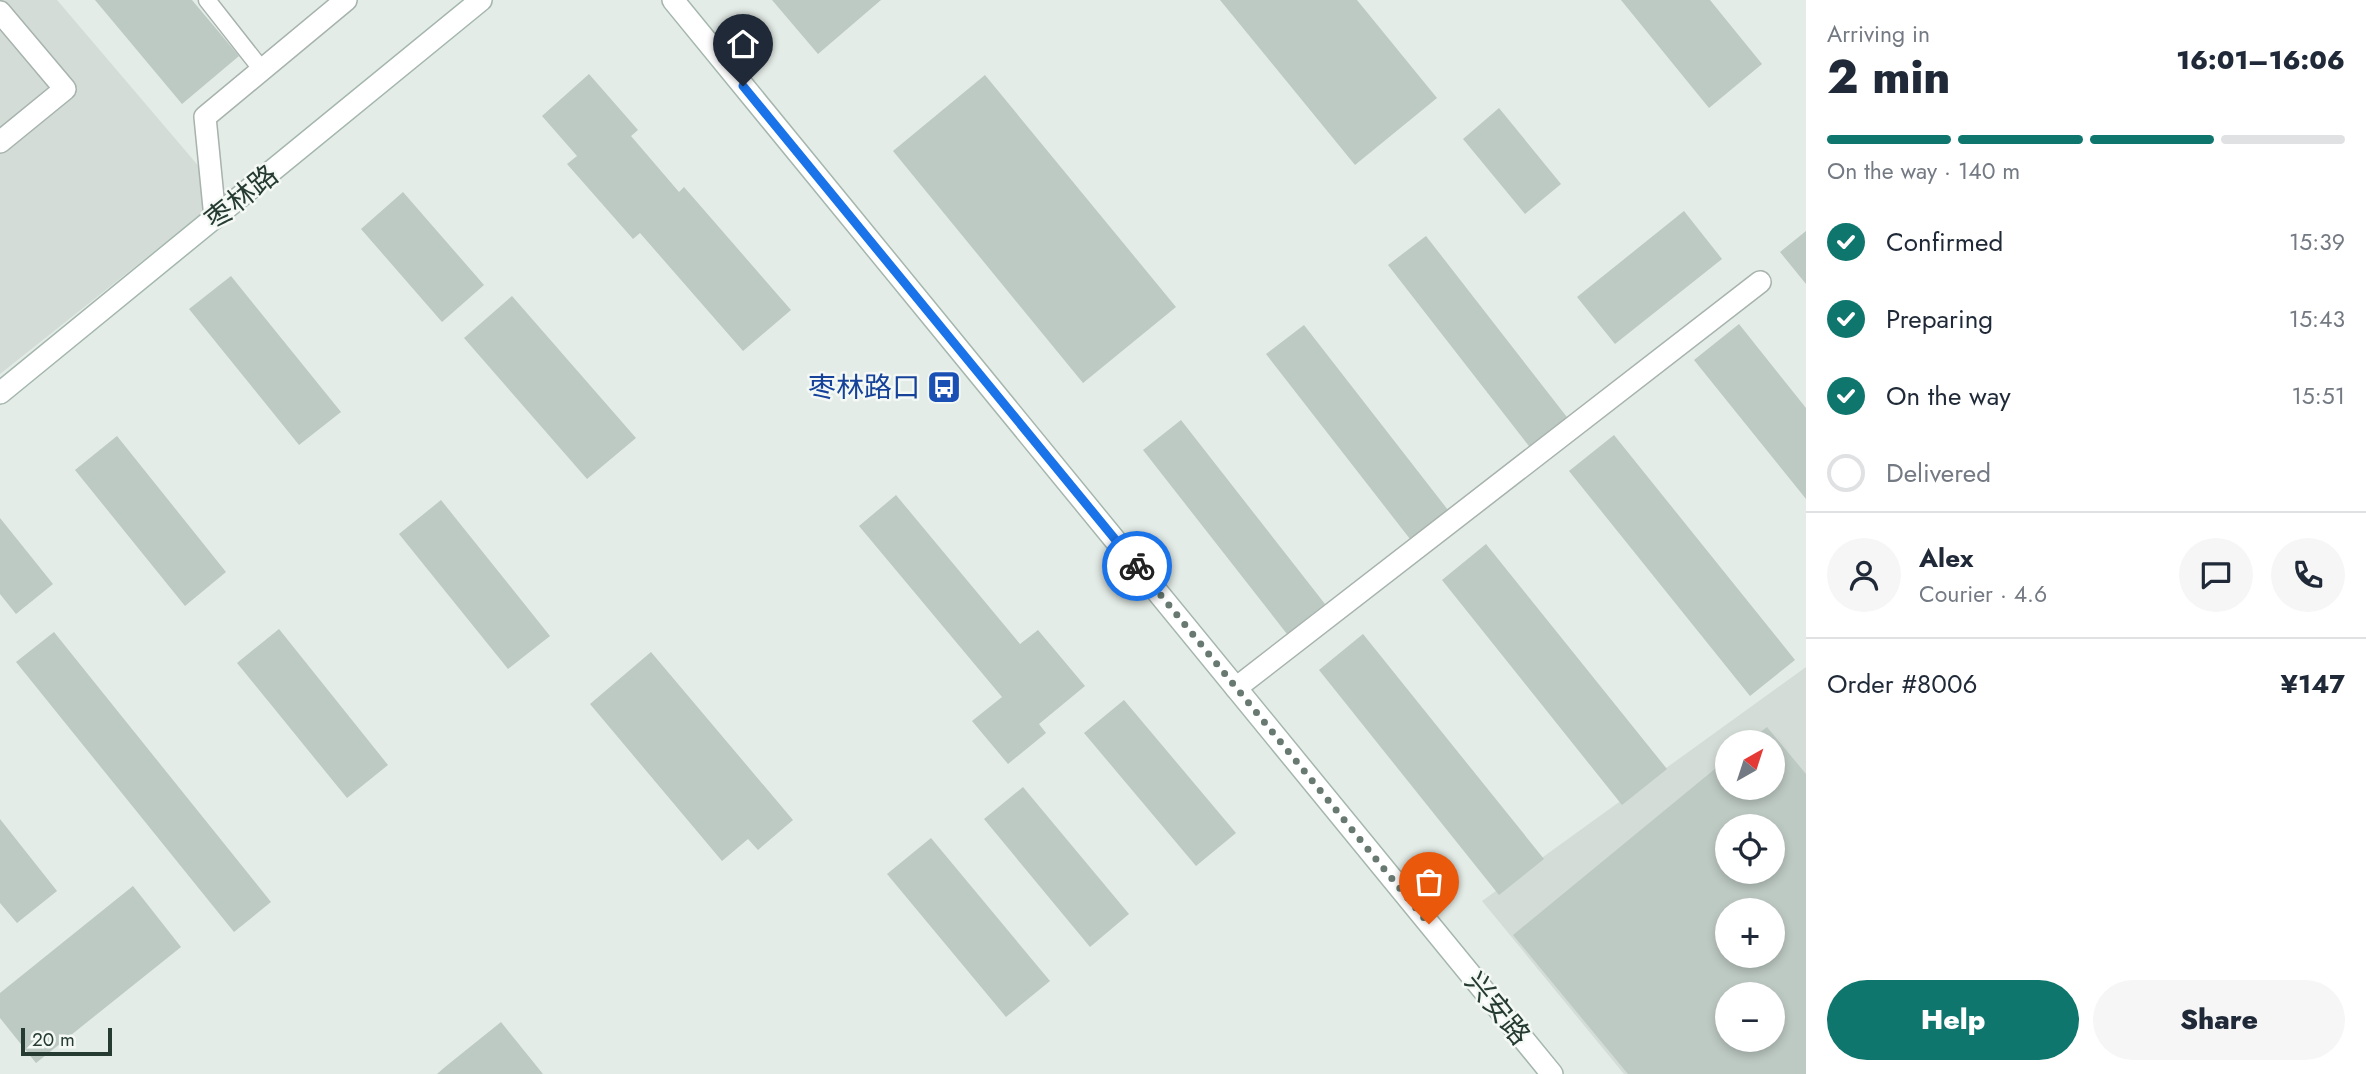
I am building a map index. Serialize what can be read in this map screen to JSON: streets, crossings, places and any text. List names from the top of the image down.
{
  "streets": {
    "street": ["枣林路", "兴安路"]
  },
  "places": {
    "bus stop": ["枣林路口"]
  },
  "scale_bar": "20 m",
  "north": "top right",
  "page": {
    "heading": ["2 min", "Arriving in", "16:01–16:06"],
    "panel": [
      "Alex",
      "Courier · 4.6",
      "Order #8006",
      "¥147"
    ],
    "bar": "On the way · 140 m",
    "list": [
      ["Confirmed", "15:39"],
      ["Preparing", "15:43"],
      ["On the way", "15:51"],
      "Delivered"
    ],
    "map_buttons": ["+", "−"],
    "buttons": ["Help", "Share"],
    "scale": "20 m"
  }
}
